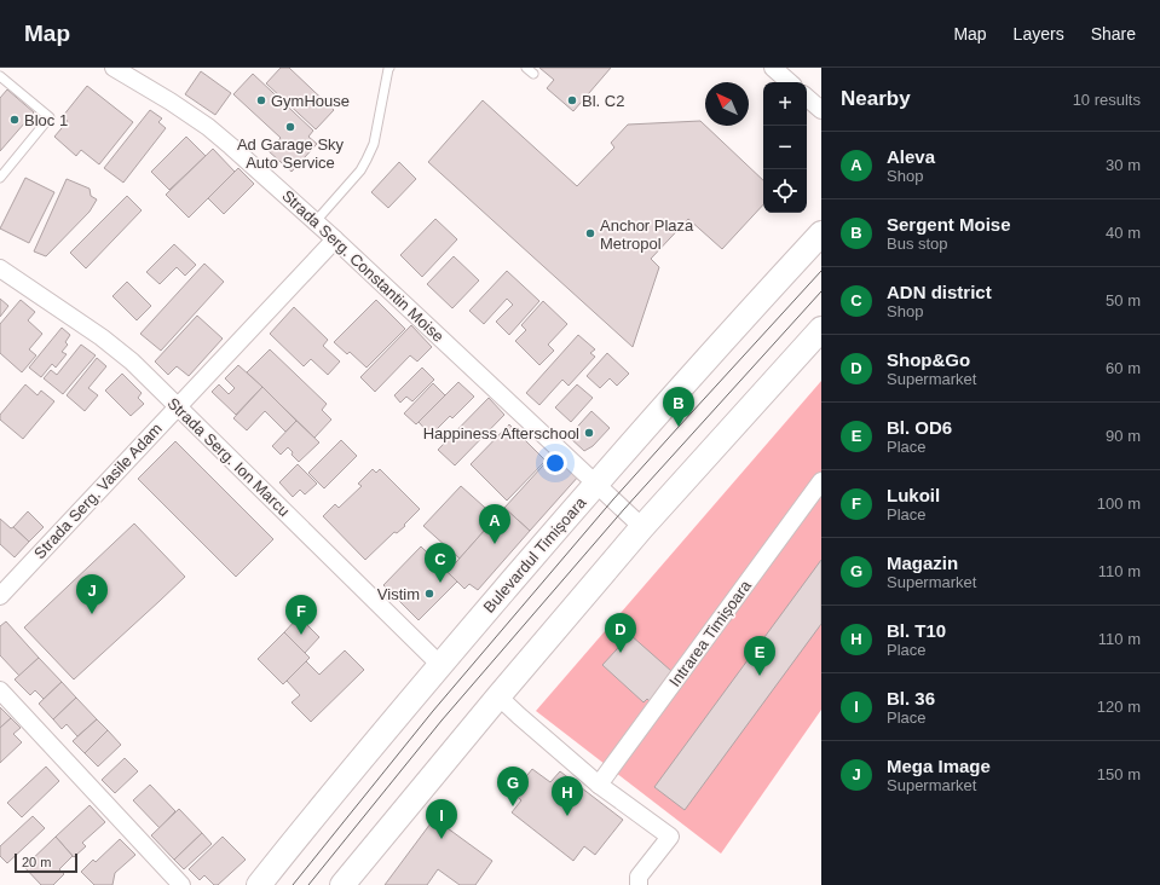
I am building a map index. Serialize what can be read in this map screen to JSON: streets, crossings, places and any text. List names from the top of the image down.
{
  "streets": {
    "main road": ["Bulevardul Timișoara"],
    "street": [
      "Strada Serg. Constantin Moise",
      "Strada Serg. Ion Marcu",
      "Strada Serg. Vasile Adam",
      "Intrarea Timișoara"
    ]
  },
  "crossings": [
    ["Strada Serg. Constantin Moise", "Strada Serg. Vasile Adam"],
    ["Strada Serg. Constantin Moise", "Bulevardul Timișoara"],
    ["Strada Serg. Ion Marcu", "Strada Serg. Vasile Adam"],
    ["Strada Serg. Ion Marcu", "Bulevardul Timișoara"]
  ],
  "places": [
    "GymHouse",
    "Bl. C2",
    "Bloc 1",
    "Ad Garage Sky Auto Service",
    "Anchor Plaza Metropol",
    "Happiness Afterschool",
    "Vistim"
  ],
  "scale_bar": "20 m",
  "north": "top left",
  "page": {
    "header": "Map",
    "nav": ["Map", "Layers", "Share"],
    "heading": ["Nearby", "10 results"],
    "map_buttons": ["+", "−"],
    "list": [
      {
        "mark": "A",
        "name": "Aleva",
        "note": "Shop",
        "value": "30 m"
      },
      {
        "mark": "B",
        "name": "Sergent Moise",
        "note": "Bus stop",
        "value": "40 m"
      },
      {
        "mark": "C",
        "name": "ADN district",
        "note": "Shop",
        "value": "50 m"
      },
      {
        "mark": "D",
        "name": "Shop&Go",
        "note": "Supermarket",
        "value": "60 m"
      },
      {
        "mark": "E",
        "name": "Bl. OD6",
        "note": "Place",
        "value": "90 m"
      },
      {
        "mark": "F",
        "name": "Lukoil",
        "note": "Place",
        "value": "100 m"
      },
      {
        "mark": "G",
        "name": "Magazin",
        "note": "Supermarket",
        "value": "110 m"
      },
      {
        "mark": "H",
        "name": "Bl. T10",
        "note": "Place",
        "value": "110 m"
      },
      {
        "mark": "I",
        "name": "Bl. 36",
        "note": "Place",
        "value": "120 m"
      },
      {
        "mark": "J",
        "name": "Mega Image",
        "note": "Supermarket",
        "value": "150 m"
      }
    ],
    "pins": [
      "B",
      "A",
      "C",
      "J",
      "F",
      "D",
      "E",
      "G",
      "H",
      "I"
    ],
    "scale": "20 m"
  }
}
